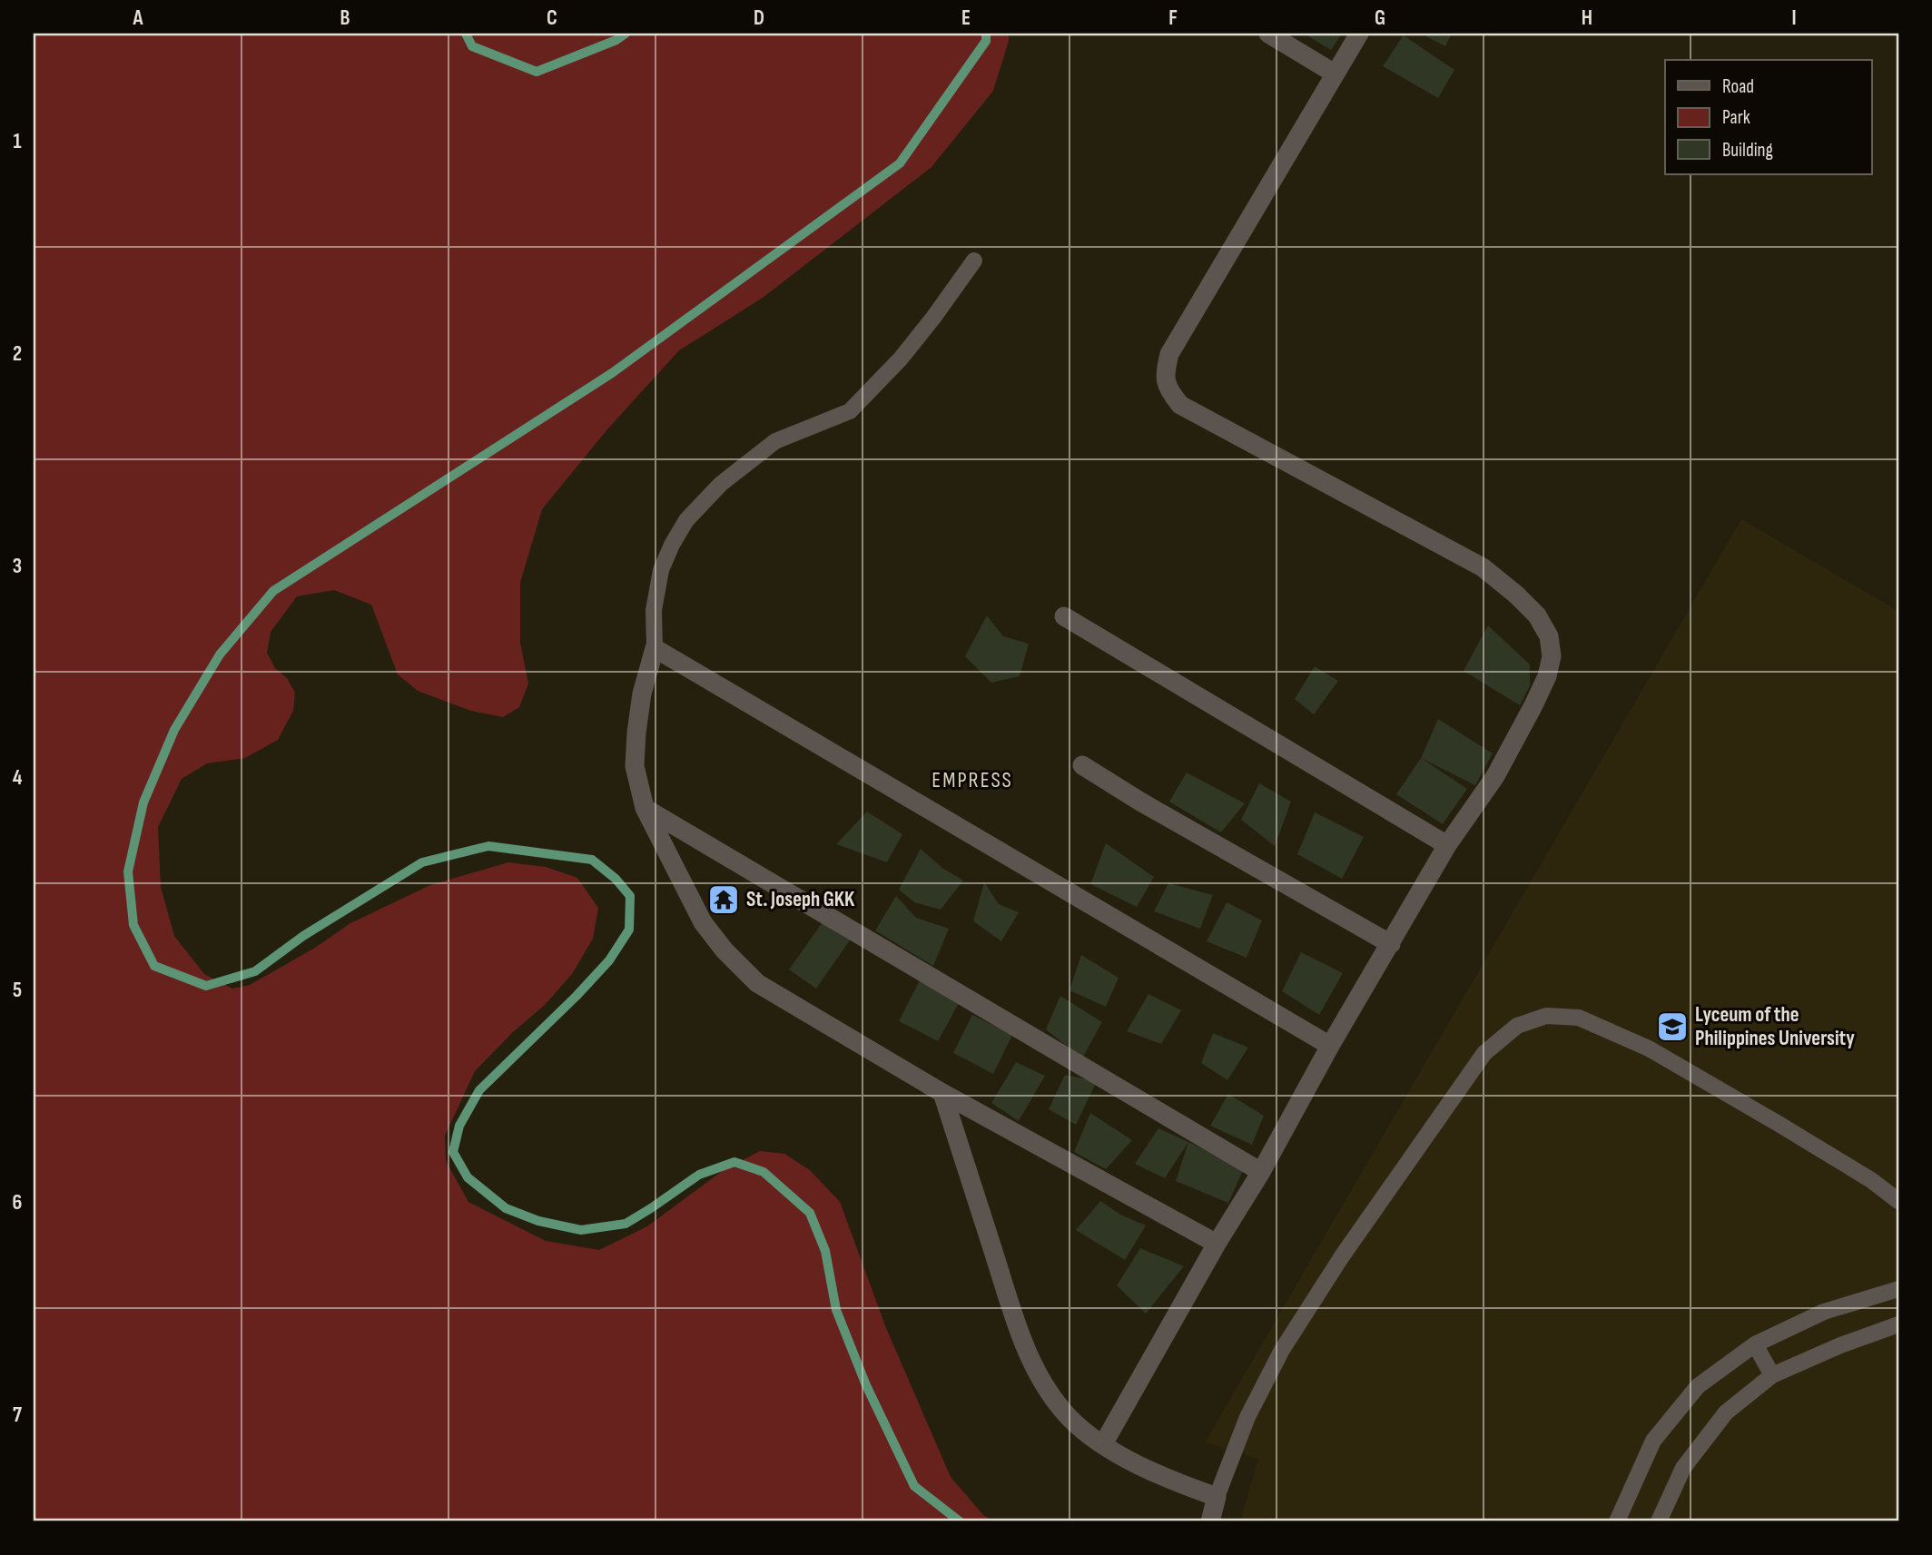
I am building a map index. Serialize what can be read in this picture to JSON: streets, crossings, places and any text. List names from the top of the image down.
{
  "districts": ["EMPRESS"],
  "places": {
    "temple": ["St. Joseph GKK"],
    "school or university": ["Lyceum of the Philippines University"]
  },
  "legend": ["Road", "Park", "Building"],
  "grid": {
    "columns": [
      "A",
      "B",
      "C",
      "D",
      "E",
      "F",
      "G",
      "H",
      "I"
    ],
    "rows": [
      "1",
      "2",
      "3",
      "4",
      "5",
      "6",
      "7"
    ]
  }
}
